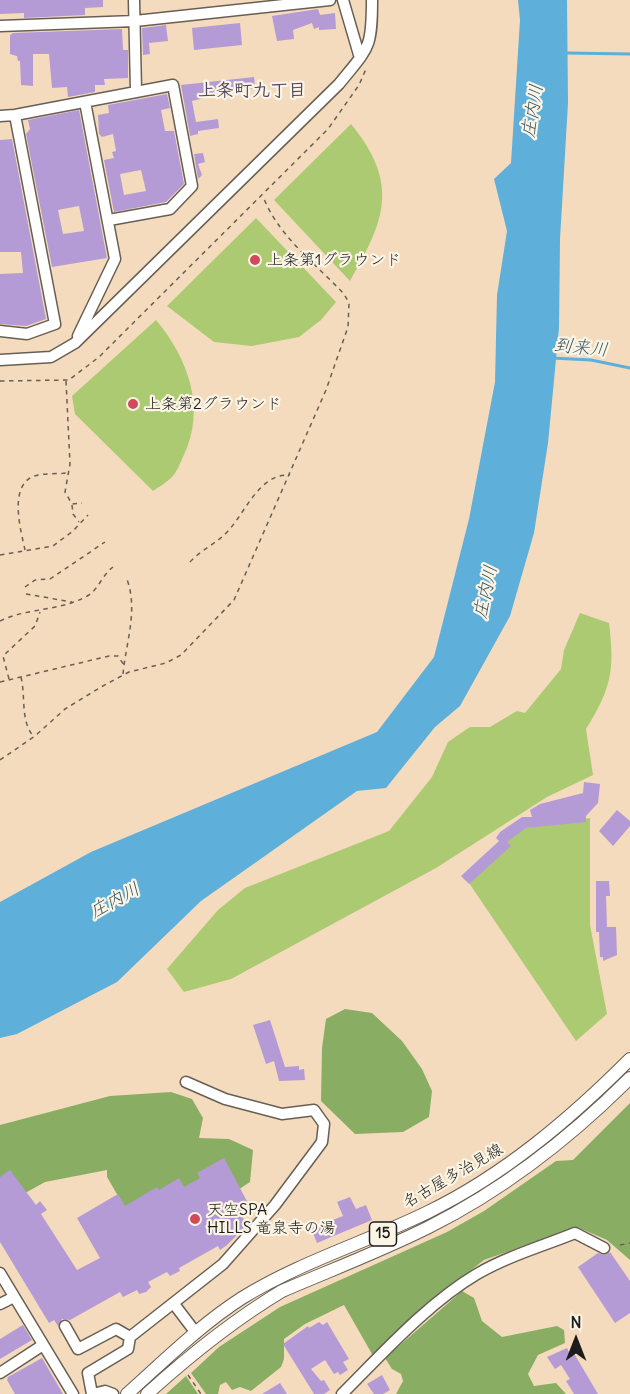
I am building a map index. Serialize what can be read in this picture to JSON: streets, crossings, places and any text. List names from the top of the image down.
{
  "streets": {
    "main road": ["名古屋多治見線", "15"]
  },
  "districts": ["上条町九丁目"],
  "water": ["庄内川", "到来川"],
  "places": ["上条第1グラウンド", "上条第2グラウンド", "天空SPA HILLS 竜泉寺の湯"],
  "north": "top"
}
